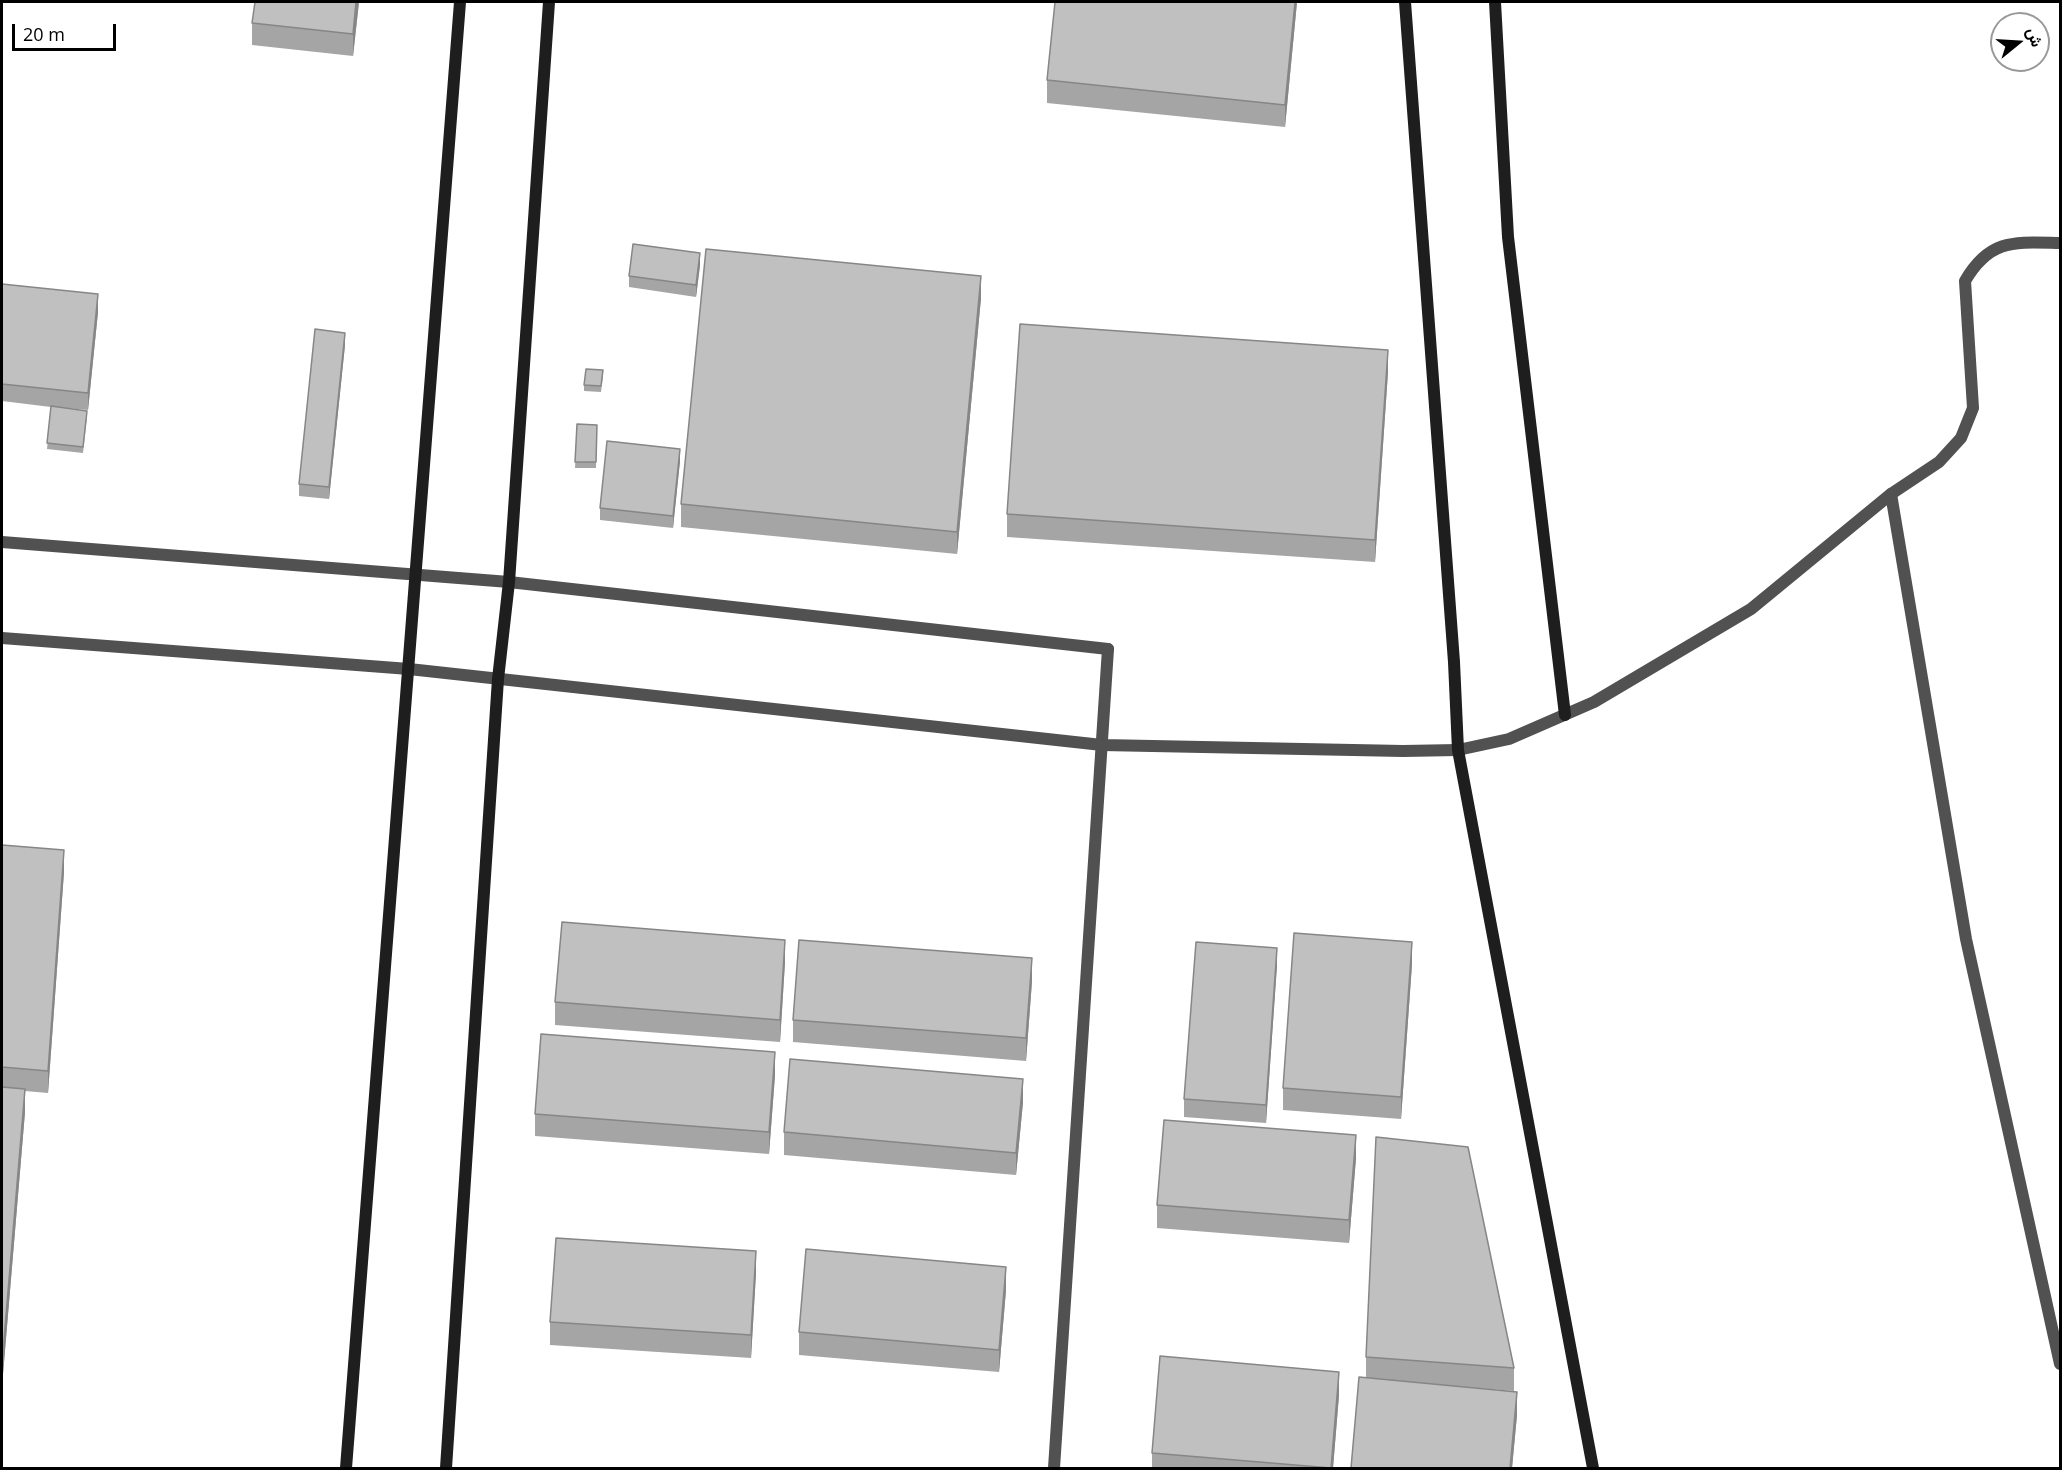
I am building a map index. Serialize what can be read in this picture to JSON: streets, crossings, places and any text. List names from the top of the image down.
{
  "scale_bar": "20 m",
  "north": "right"
}
